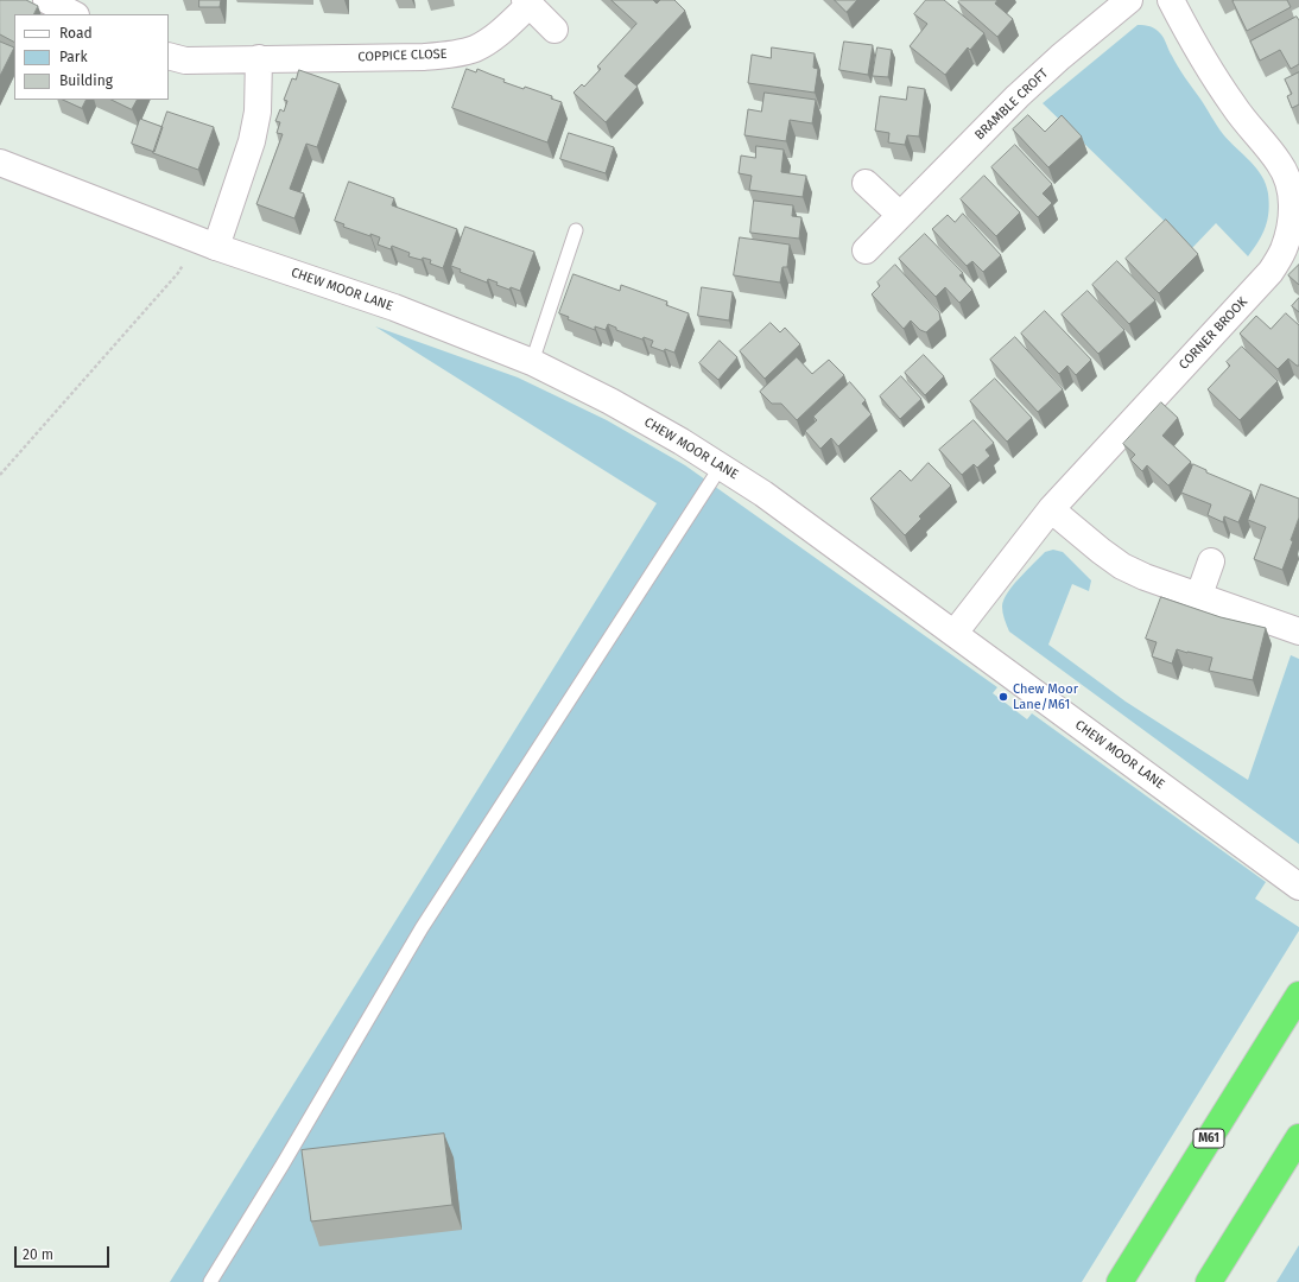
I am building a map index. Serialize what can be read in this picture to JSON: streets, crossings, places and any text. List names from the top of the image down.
{
  "streets": {
    "highway": ["M61"],
    "street": [
      "COPPICE CLOSE",
      "BRAMBLE CROFT",
      "CHEW MOOR LANE",
      "CORNER BROOK"
    ]
  },
  "crossings": [
    ["CHEW MOOR LANE", "CORNER BROOK"]
  ],
  "places": ["Chew Moor Lane/M61"],
  "legend": ["Road", "Park", "Building"],
  "scale_bar": "20 m"
}
